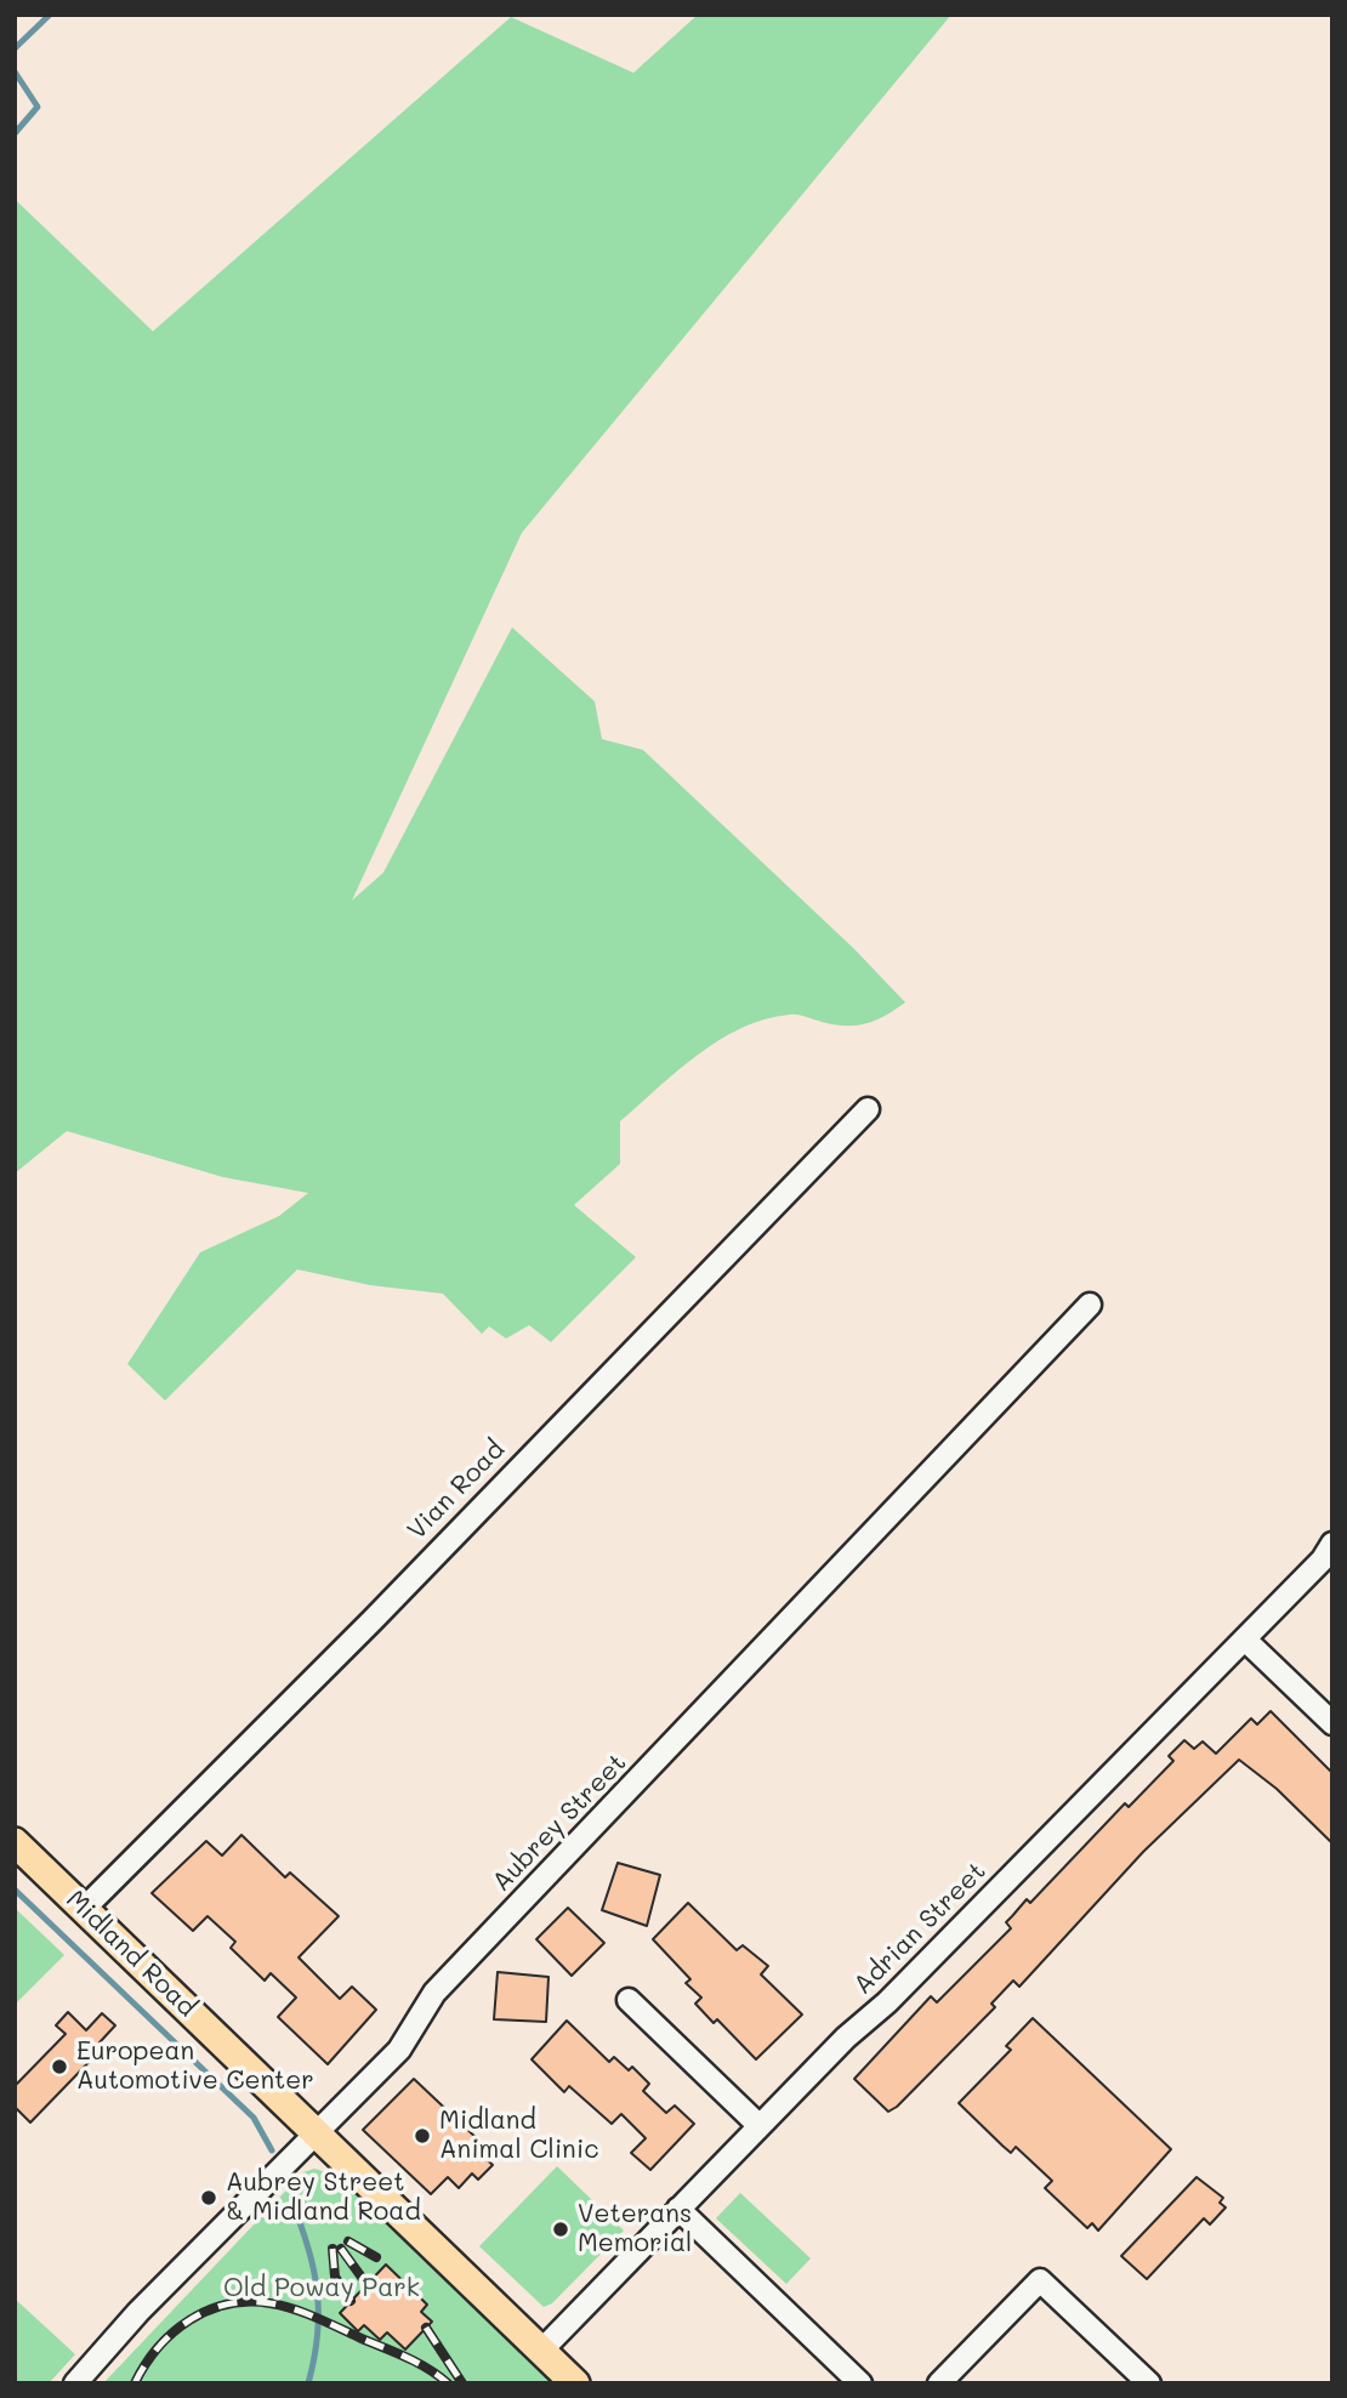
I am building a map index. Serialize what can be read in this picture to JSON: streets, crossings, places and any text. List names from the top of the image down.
{
  "streets": {
    "main road": ["Midland Road"],
    "street": ["Vian Road", "Aubrey Street", "Adrian Street"]
  },
  "crossings": [
    ["Vian Road", "Midland Road"],
    ["Aubrey Street", "Midland Road"],
    ["Adrian Street", "Midland Road"]
  ],
  "parks": ["Old Poway Park"],
  "places": [
    "European Automotive Center",
    "Midland Animal Clinic",
    "Aubrey Street & Midland Road",
    "Veterans Memorial"
  ]
}
